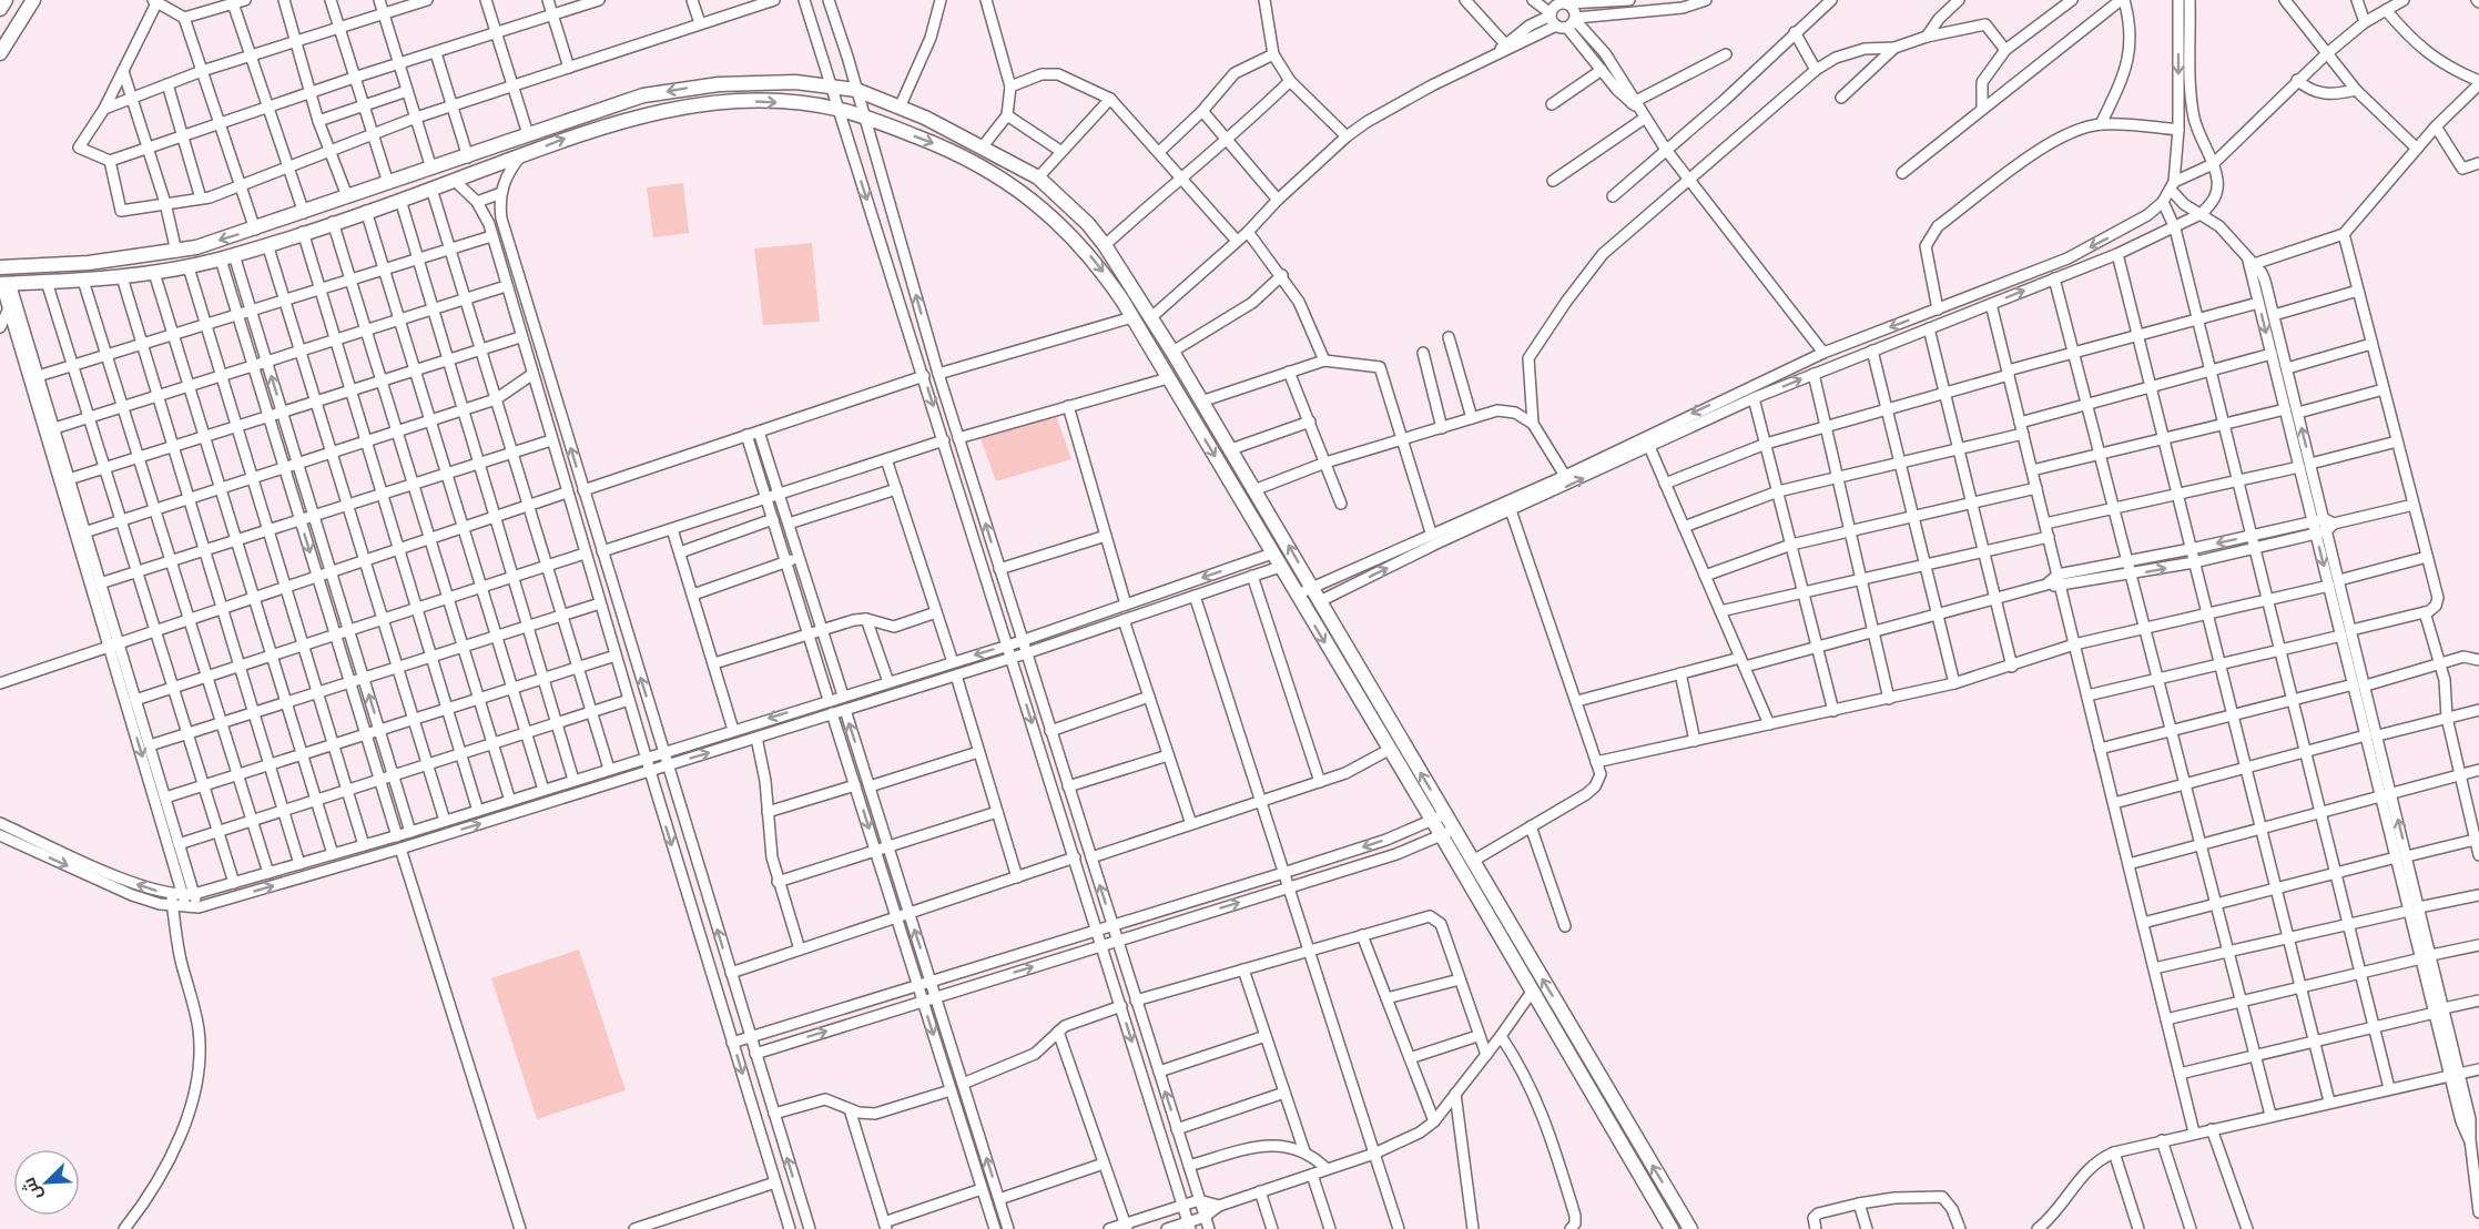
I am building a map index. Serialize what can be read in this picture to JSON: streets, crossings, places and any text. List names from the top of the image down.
{
  "north": "bottom left"
}
